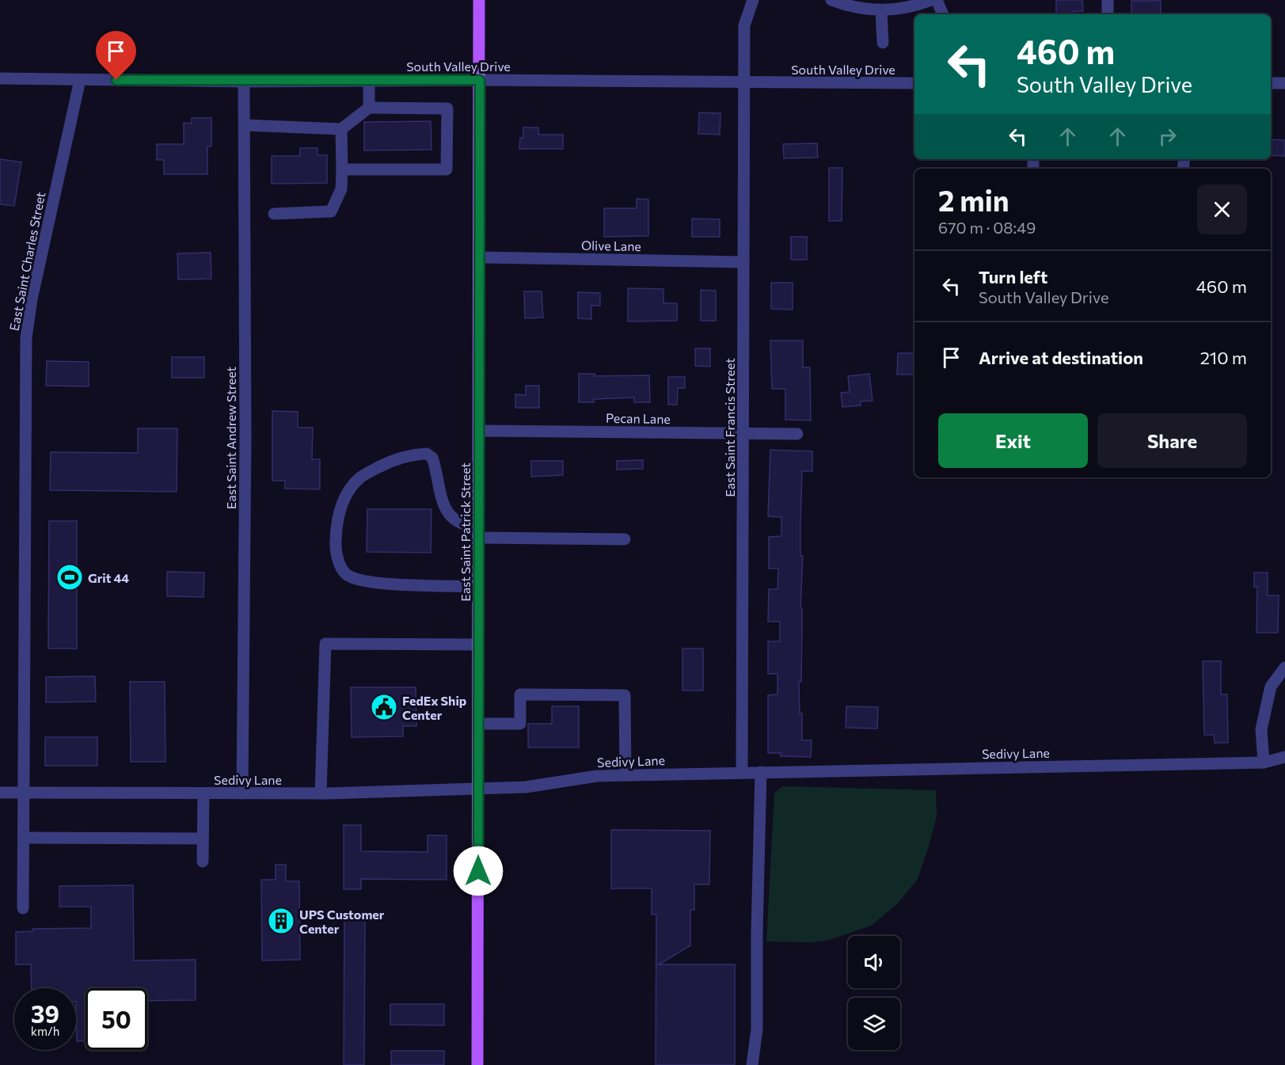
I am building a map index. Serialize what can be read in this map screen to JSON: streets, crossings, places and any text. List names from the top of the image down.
{
  "streets": {
    "main road": ["East Saint Patrick Street"],
    "street": [
      "South Valley Drive",
      "Olive Lane",
      "East Saint Charles Street",
      "Pecan Lane",
      "East Saint Francis Street",
      "East Saint Andrew Street",
      "Sedivy Lane"
    ]
  },
  "crossings": [
    ["South Valley Drive", "East Saint Charles Street"],
    ["South Valley Drive", "East Saint Francis Street"],
    ["South Valley Drive", "East Saint Andrew Street"],
    ["South Valley Drive", "East Saint Patrick Street"],
    ["Olive Lane", "East Saint Francis Street"],
    ["Olive Lane", "East Saint Patrick Street"],
    ["East Saint Charles Street", "Sedivy Lane"],
    ["Pecan Lane", "East Saint Francis Street"],
    ["Pecan Lane", "East Saint Patrick Street"],
    ["East Saint Francis Street", "Sedivy Lane"],
    ["East Saint Andrew Street", "Sedivy Lane"],
    ["East Saint Patrick Street", "Sedivy Lane"]
  ],
  "places": {
    "sports": ["Grit 44"],
    "public building": ["FedEx Ship Center"],
    "building": ["UPS Customer Center"]
  },
  "page": {
    "turn": ["460 m", "South Valley Drive"],
    "heading": ["2 min", "670 m · 08:49"],
    "list": [
      {
        "name": "Turn left",
        "note": "South Valley Drive",
        "value": "460 m"
      },
      {
        "name": "Arrive at destination",
        "value": "210 m"
      }
    ],
    "buttons": ["Exit", "Share"],
    "speed": "39 km/h",
    "limit": "50"
  }
}
